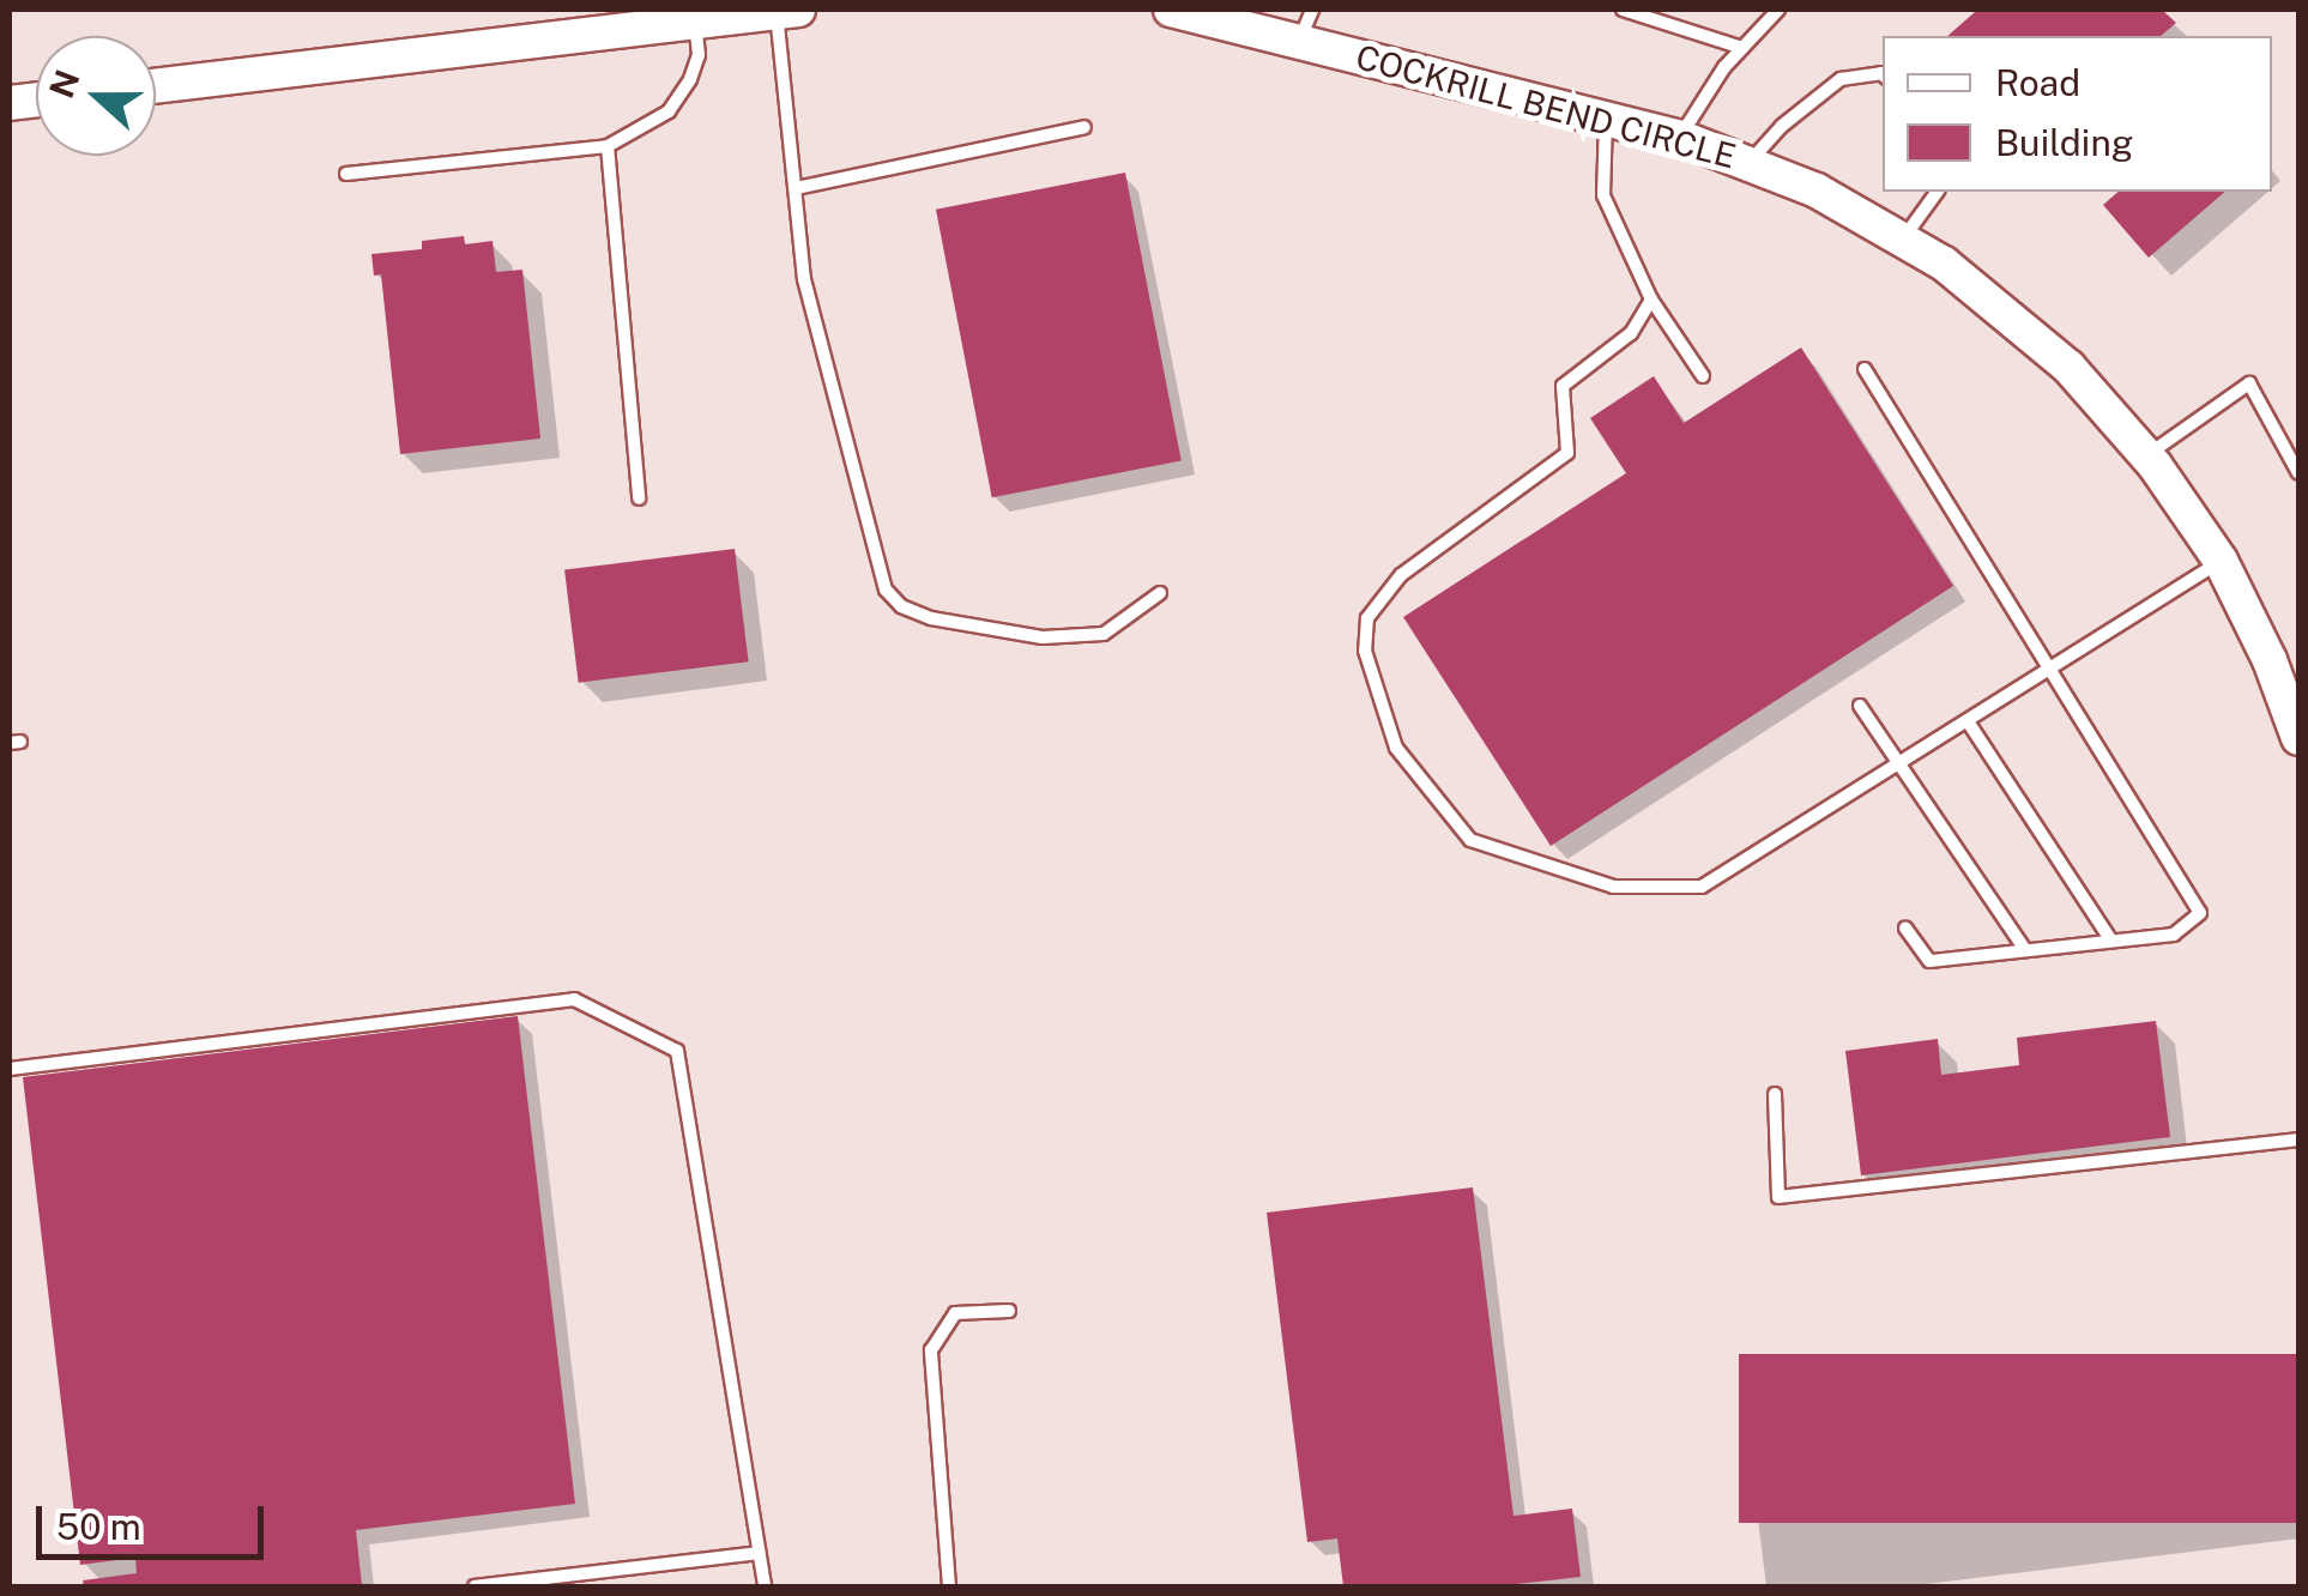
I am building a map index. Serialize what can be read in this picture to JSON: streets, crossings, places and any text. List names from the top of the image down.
{
  "streets": {
    "street": ["COCKRILL BEND CIRCLE"]
  },
  "legend": ["Road", "Building"],
  "scale_bar": "50 m",
  "north": "left"
}
